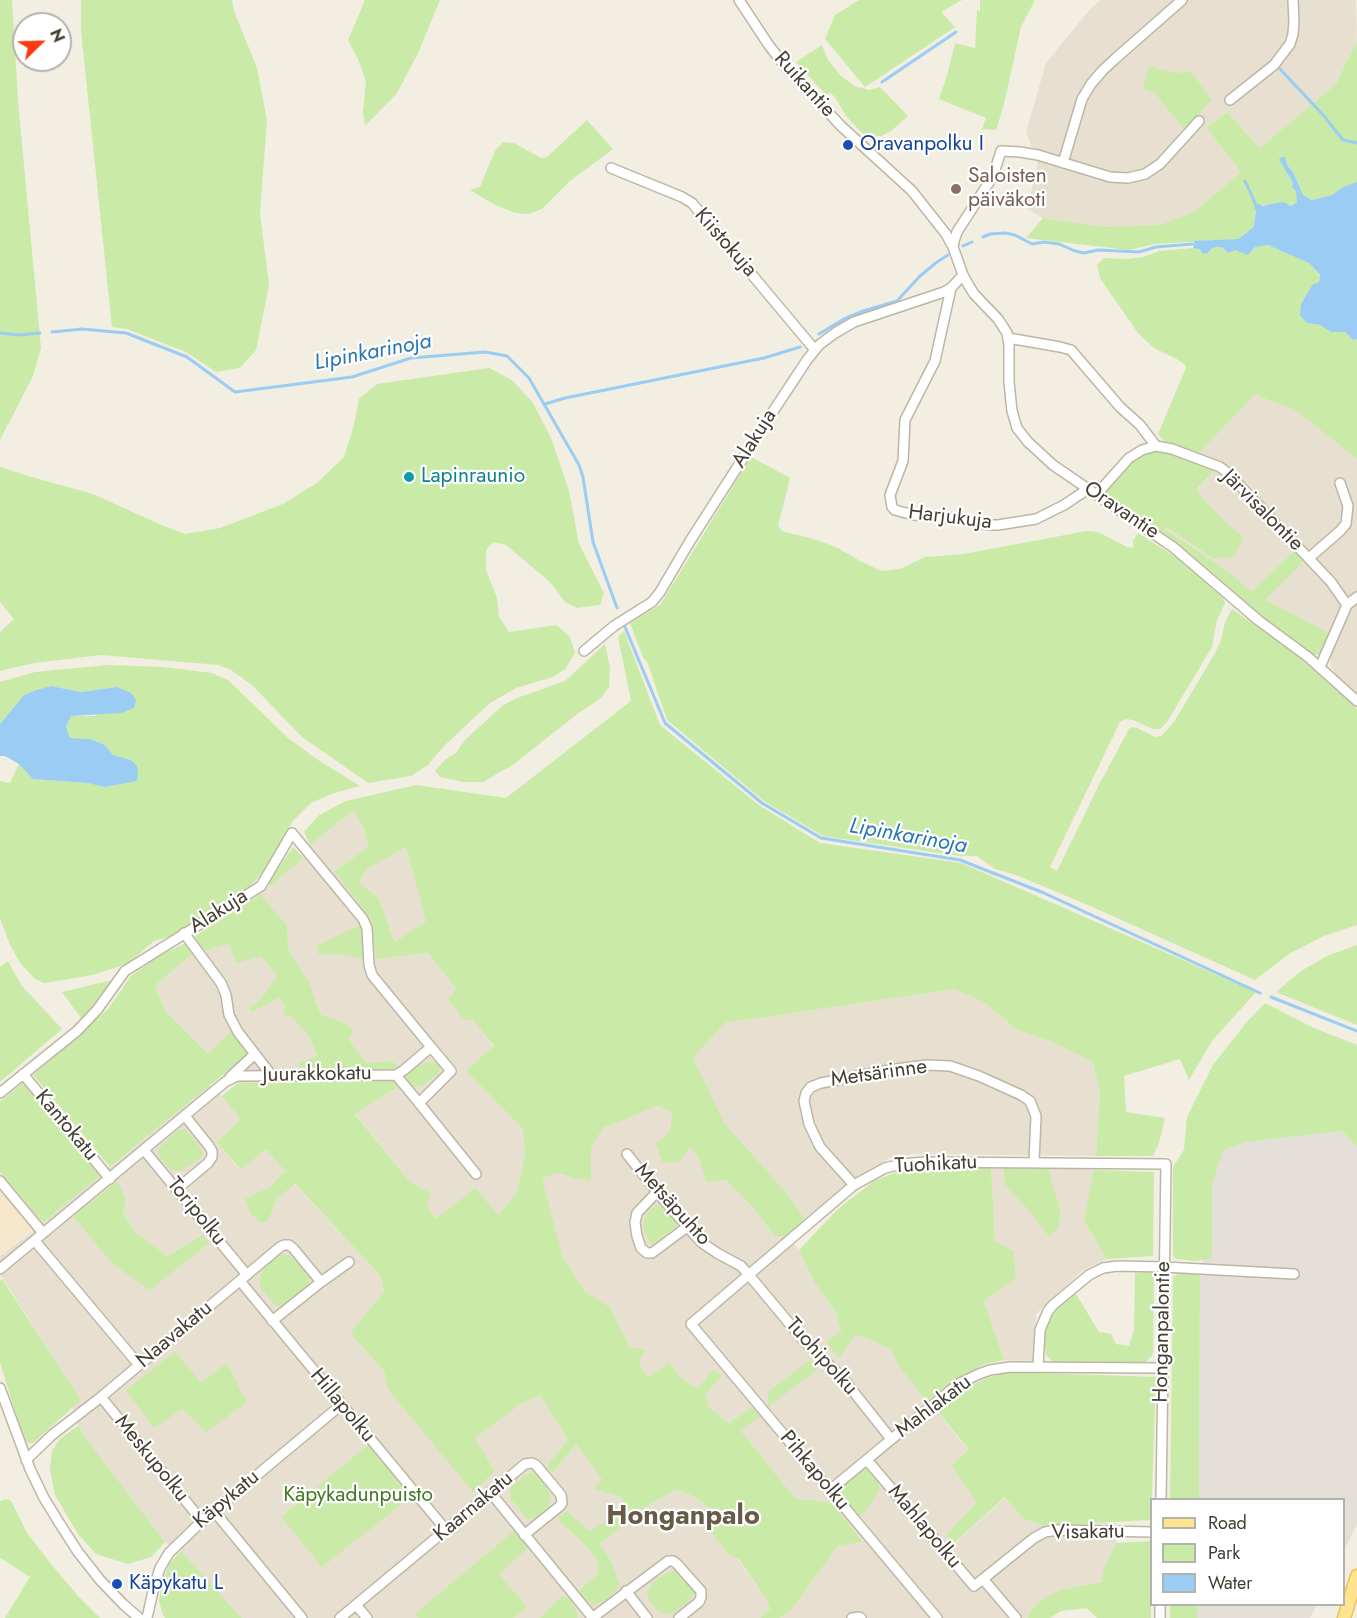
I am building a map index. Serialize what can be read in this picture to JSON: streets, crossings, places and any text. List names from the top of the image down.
{
  "streets": {
    "street": [
      "Ruikantie",
      "Kiistokuja",
      "Alakuja",
      "Oravantie",
      "Järvisalontie",
      "Harjukuja",
      "Metsärinne",
      "Juurakkokatu",
      "Kantokatu",
      "Tuohikatu",
      "Metsäpuhto",
      "Toripolku",
      "Honganpalontie",
      "Naavakatu",
      "Tuohipolku",
      "Hillapolku",
      "Mahlakatu",
      "Meskupolku",
      "Pihkapolku",
      "Käpykatu",
      "Kaarnakatu",
      "Mahlapolku",
      "Visakatu"
    ]
  },
  "crossings": [
    ["Ruikantie", "Alakuja"],
    ["Kiistokuja", "Alakuja"],
    ["Alakuja", "Harjukuja"],
    ["Alakuja", "Juurakkokatu"],
    ["Alakuja", "Kantokatu"],
    ["Oravantie", "Harjukuja"],
    ["Metsärinne", "Tuohikatu"],
    ["Juurakkokatu", "Kantokatu"],
    ["Juurakkokatu", "Toripolku"],
    ["Tuohikatu", "Metsäpuhto"],
    ["Tuohikatu", "Honganpalontie"],
    ["Tuohikatu", "Tuohipolku"],
    ["Tuohikatu", "Pihkapolku"],
    ["Metsäpuhto", "Tuohipolku"],
    ["Toripolku", "Naavakatu"],
    ["Toripolku", "Hillapolku"],
    ["Honganpalontie", "Mahlakatu"],
    ["Naavakatu", "Hillapolku"],
    ["Naavakatu", "Meskupolku"],
    ["Tuohipolku", "Mahlakatu"],
    ["Hillapolku", "Käpykatu"],
    ["Hillapolku", "Kaarnakatu"],
    ["Mahlakatu", "Pihkapolku"],
    ["Mahlakatu", "Mahlapolku"],
    ["Meskupolku", "Käpykatu"],
    ["Mahlapolku", "Visakatu"]
  ],
  "districts": ["Honganpalo"],
  "water": ["Lipinkarinoja"],
  "parks": ["Käpykadunpuisto"],
  "places": [
    "Oravanpolku I",
    "Saloisten päiväkoti",
    "Lapinraunio",
    "Käpykatu L"
  ],
  "legend": ["Road", "Park", "Water"],
  "north": "top right"
}
